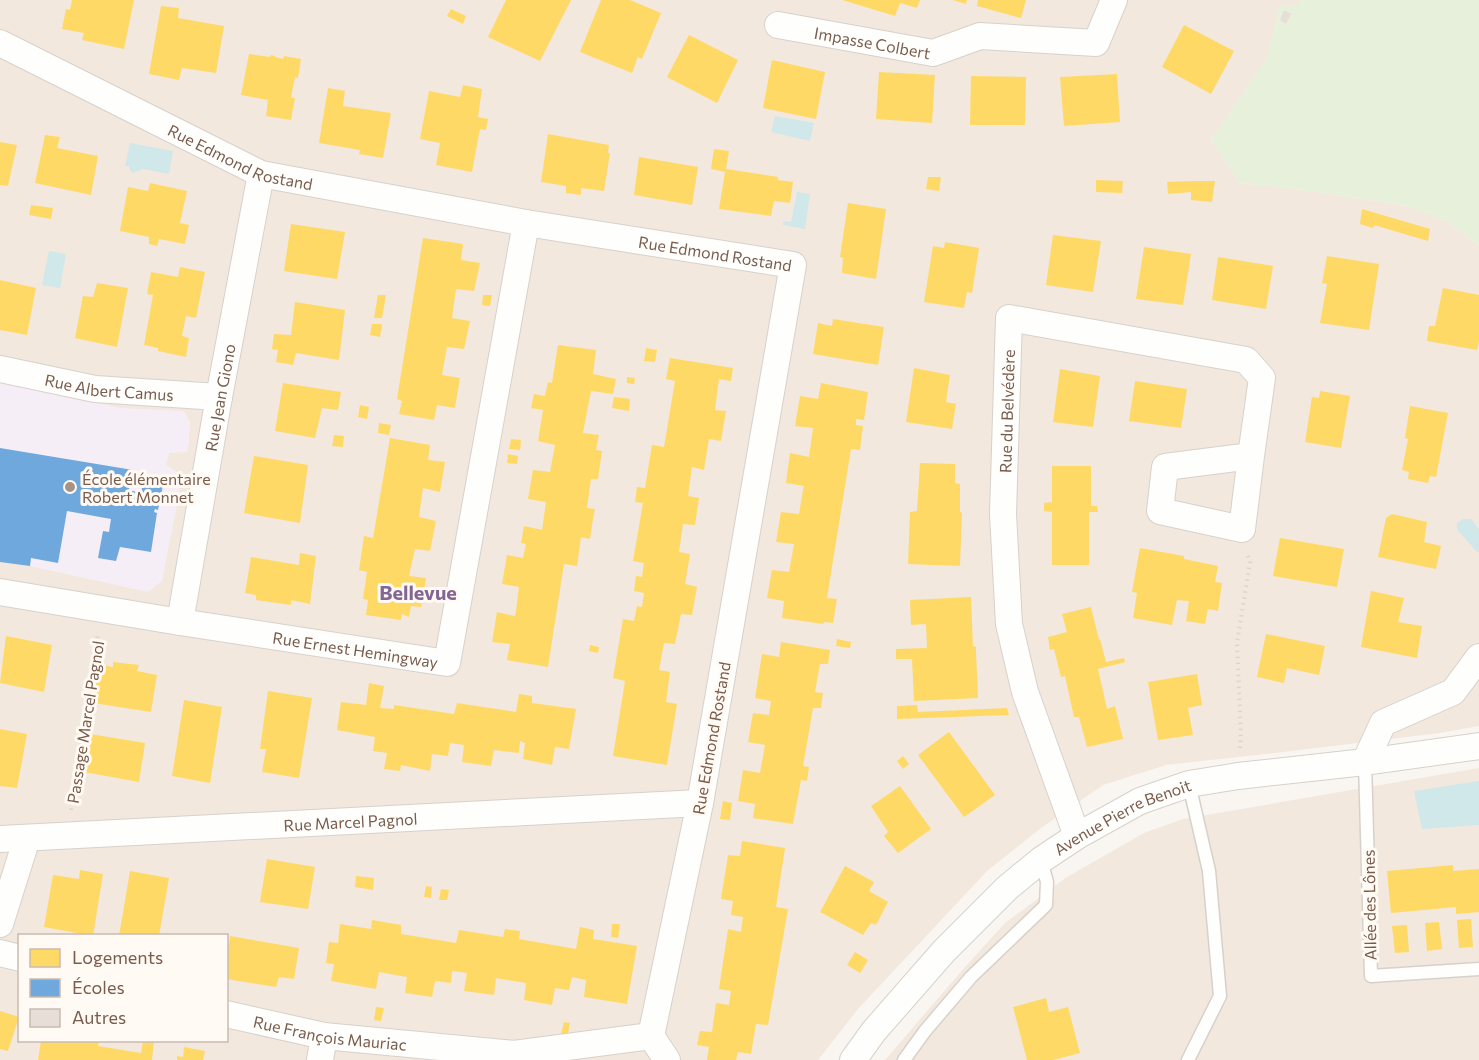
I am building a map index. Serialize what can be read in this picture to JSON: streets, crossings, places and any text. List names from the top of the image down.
{
  "streets": {
    "street": [
      "Impasse Colbert",
      "Rue Edmond Rostand",
      "Rue Albert Camus",
      "Rue Jean Giono",
      "Rue du Belvédère",
      "Rue Ernest Hemingway",
      "Avenue Pierre Benoit",
      "Rue Marcel Pagnol",
      "Rue François Mauriac"
    ],
    "lane": ["Allée des Lônes"],
    "path": ["Passage Marcel Pagnol"]
  },
  "crossings": [
    ["Rue Edmond Rostand", "Rue Jean Giono"],
    ["Rue Edmond Rostand", "Rue Ernest Hemingway"],
    ["Rue Edmond Rostand", "Rue Marcel Pagnol"],
    ["Rue Edmond Rostand", "Rue François Mauriac"],
    ["Rue Albert Camus", "Rue Jean Giono"],
    ["Rue Jean Giono", "Rue Ernest Hemingway"],
    ["Rue du Belvédère", "Avenue Pierre Benoit"],
    ["Rue Ernest Hemingway", "Passage Marcel Pagnol"],
    ["Passage Marcel Pagnol", "Rue Marcel Pagnol"],
    ["Avenue Pierre Benoit", "Allée des Lônes"]
  ],
  "districts": ["Bellevue"],
  "places": ["École élémentaire Robert Monnet"],
  "legend": ["Logements", "Écoles", "Autres"]
}
